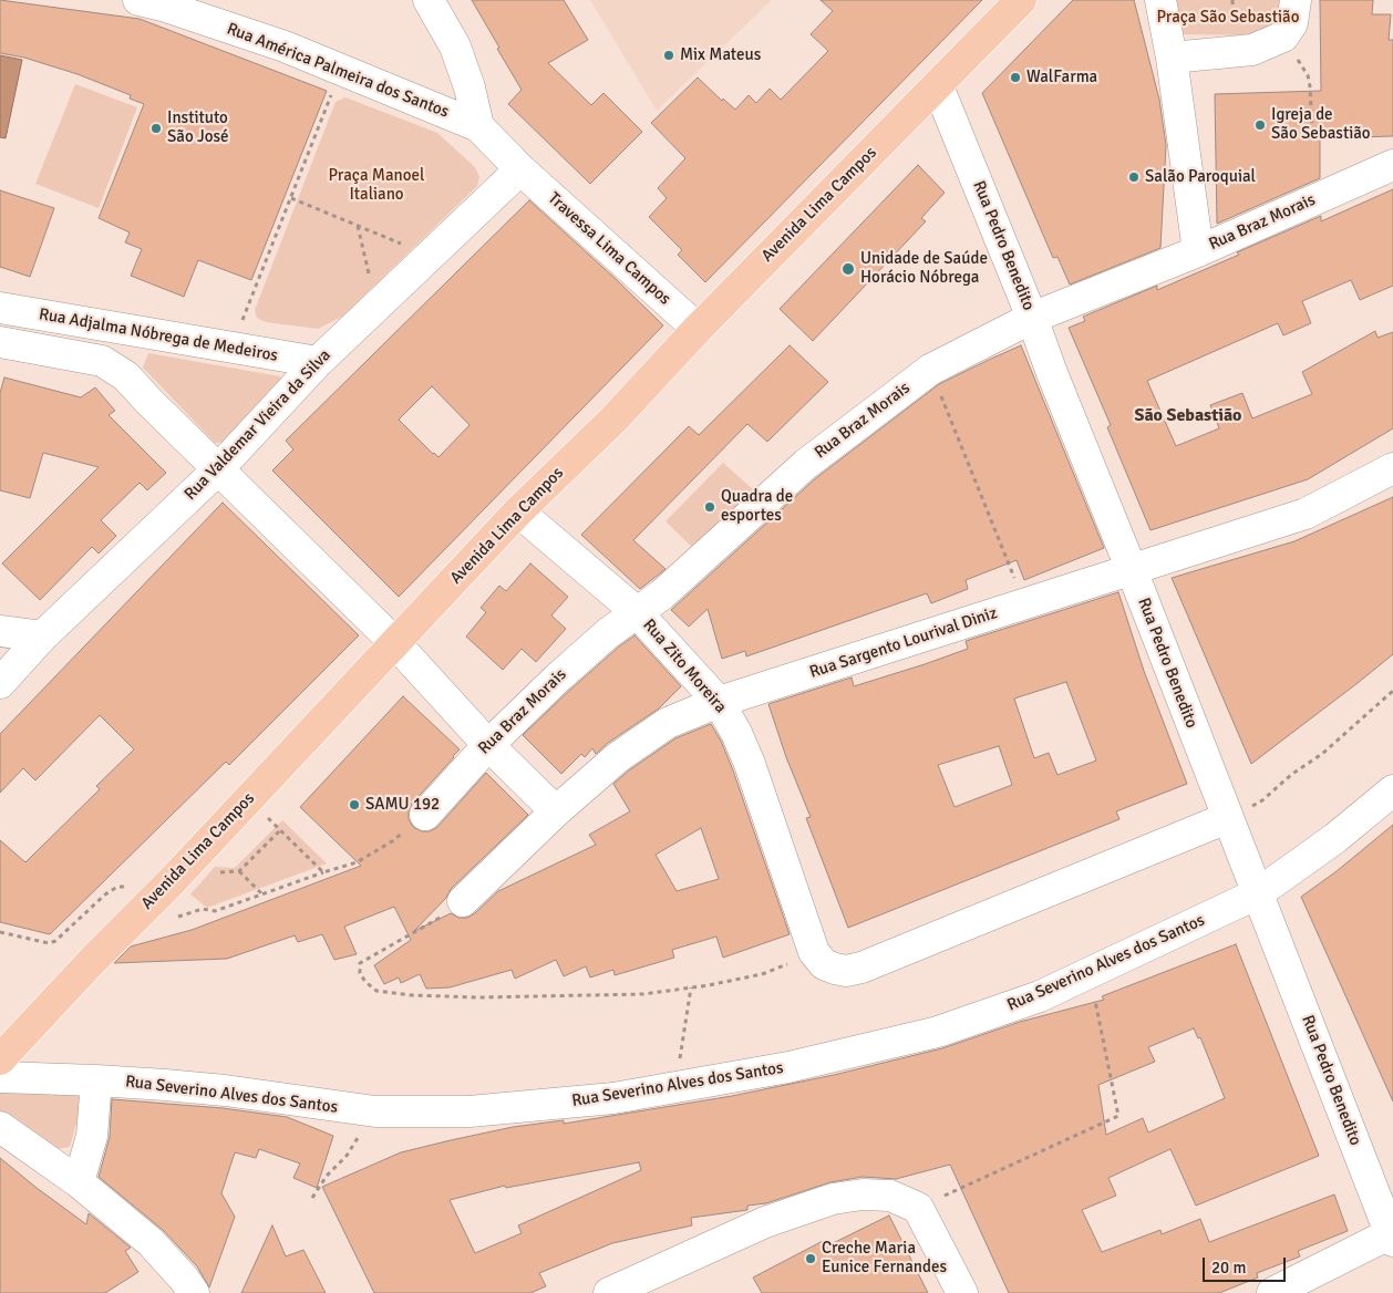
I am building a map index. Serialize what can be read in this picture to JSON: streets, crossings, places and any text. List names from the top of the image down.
{
  "streets": {
    "main road": ["Avenida Lima Campos"],
    "street": [
      "Rua América Palmeira dos Santos",
      "Rua Braz Morais",
      "Rua Pedro Benedito",
      "Travessa Lima Campos",
      "Rua Adjalma Nóbrega de Medeiros",
      "Rua Valdemar Vieira da Silva",
      "Rua Sargento Lourival Diniz",
      "Rua Zito Moreira",
      "Rua Severino Alves dos Santos"
    ]
  },
  "crossings": [
    ["Rua América Palmeira dos Santos", "Travessa Lima Campos"],
    ["Rua América Palmeira dos Santos", "Rua Valdemar Vieira da Silva"],
    ["Avenida Lima Campos", "Rua Pedro Benedito"],
    ["Avenida Lima Campos", "Travessa Lima Campos"],
    ["Avenida Lima Campos", "Rua Adjalma Nóbrega de Medeiros"],
    ["Avenida Lima Campos", "Rua Zito Moreira"],
    ["Avenida Lima Campos", "Rua Severino Alves dos Santos"],
    ["Rua Braz Morais", "Rua Pedro Benedito"],
    ["Rua Braz Morais", "Rua Adjalma Nóbrega de Medeiros"],
    ["Rua Braz Morais", "Rua Zito Moreira"],
    ["Rua Pedro Benedito", "Rua Sargento Lourival Diniz"],
    ["Rua Pedro Benedito", "Rua Severino Alves dos Santos"],
    ["Travessa Lima Campos", "Rua Valdemar Vieira da Silva"],
    ["Rua Adjalma Nóbrega de Medeiros", "Rua Valdemar Vieira da Silva"],
    ["Rua Adjalma Nóbrega de Medeiros", "Rua Sargento Lourival Diniz"],
    ["Rua Sargento Lourival Diniz", "Rua Zito Moreira"]
  ],
  "districts": ["São Sebastião"],
  "parks": ["Praça São Sebastião", "Praça Manoel Italiano"],
  "places": [
    "Mix Mateus",
    "WalFarma",
    "Igreja de São Sebastião",
    "Instituto São José",
    "Salão Paroquial",
    "Unidade de Saúde Horácio Nóbrega",
    "Quadra de esportes",
    "SAMU 192",
    "Creche Maria Eunice Fernandes"
  ],
  "scale_bar": "20 m"
}
